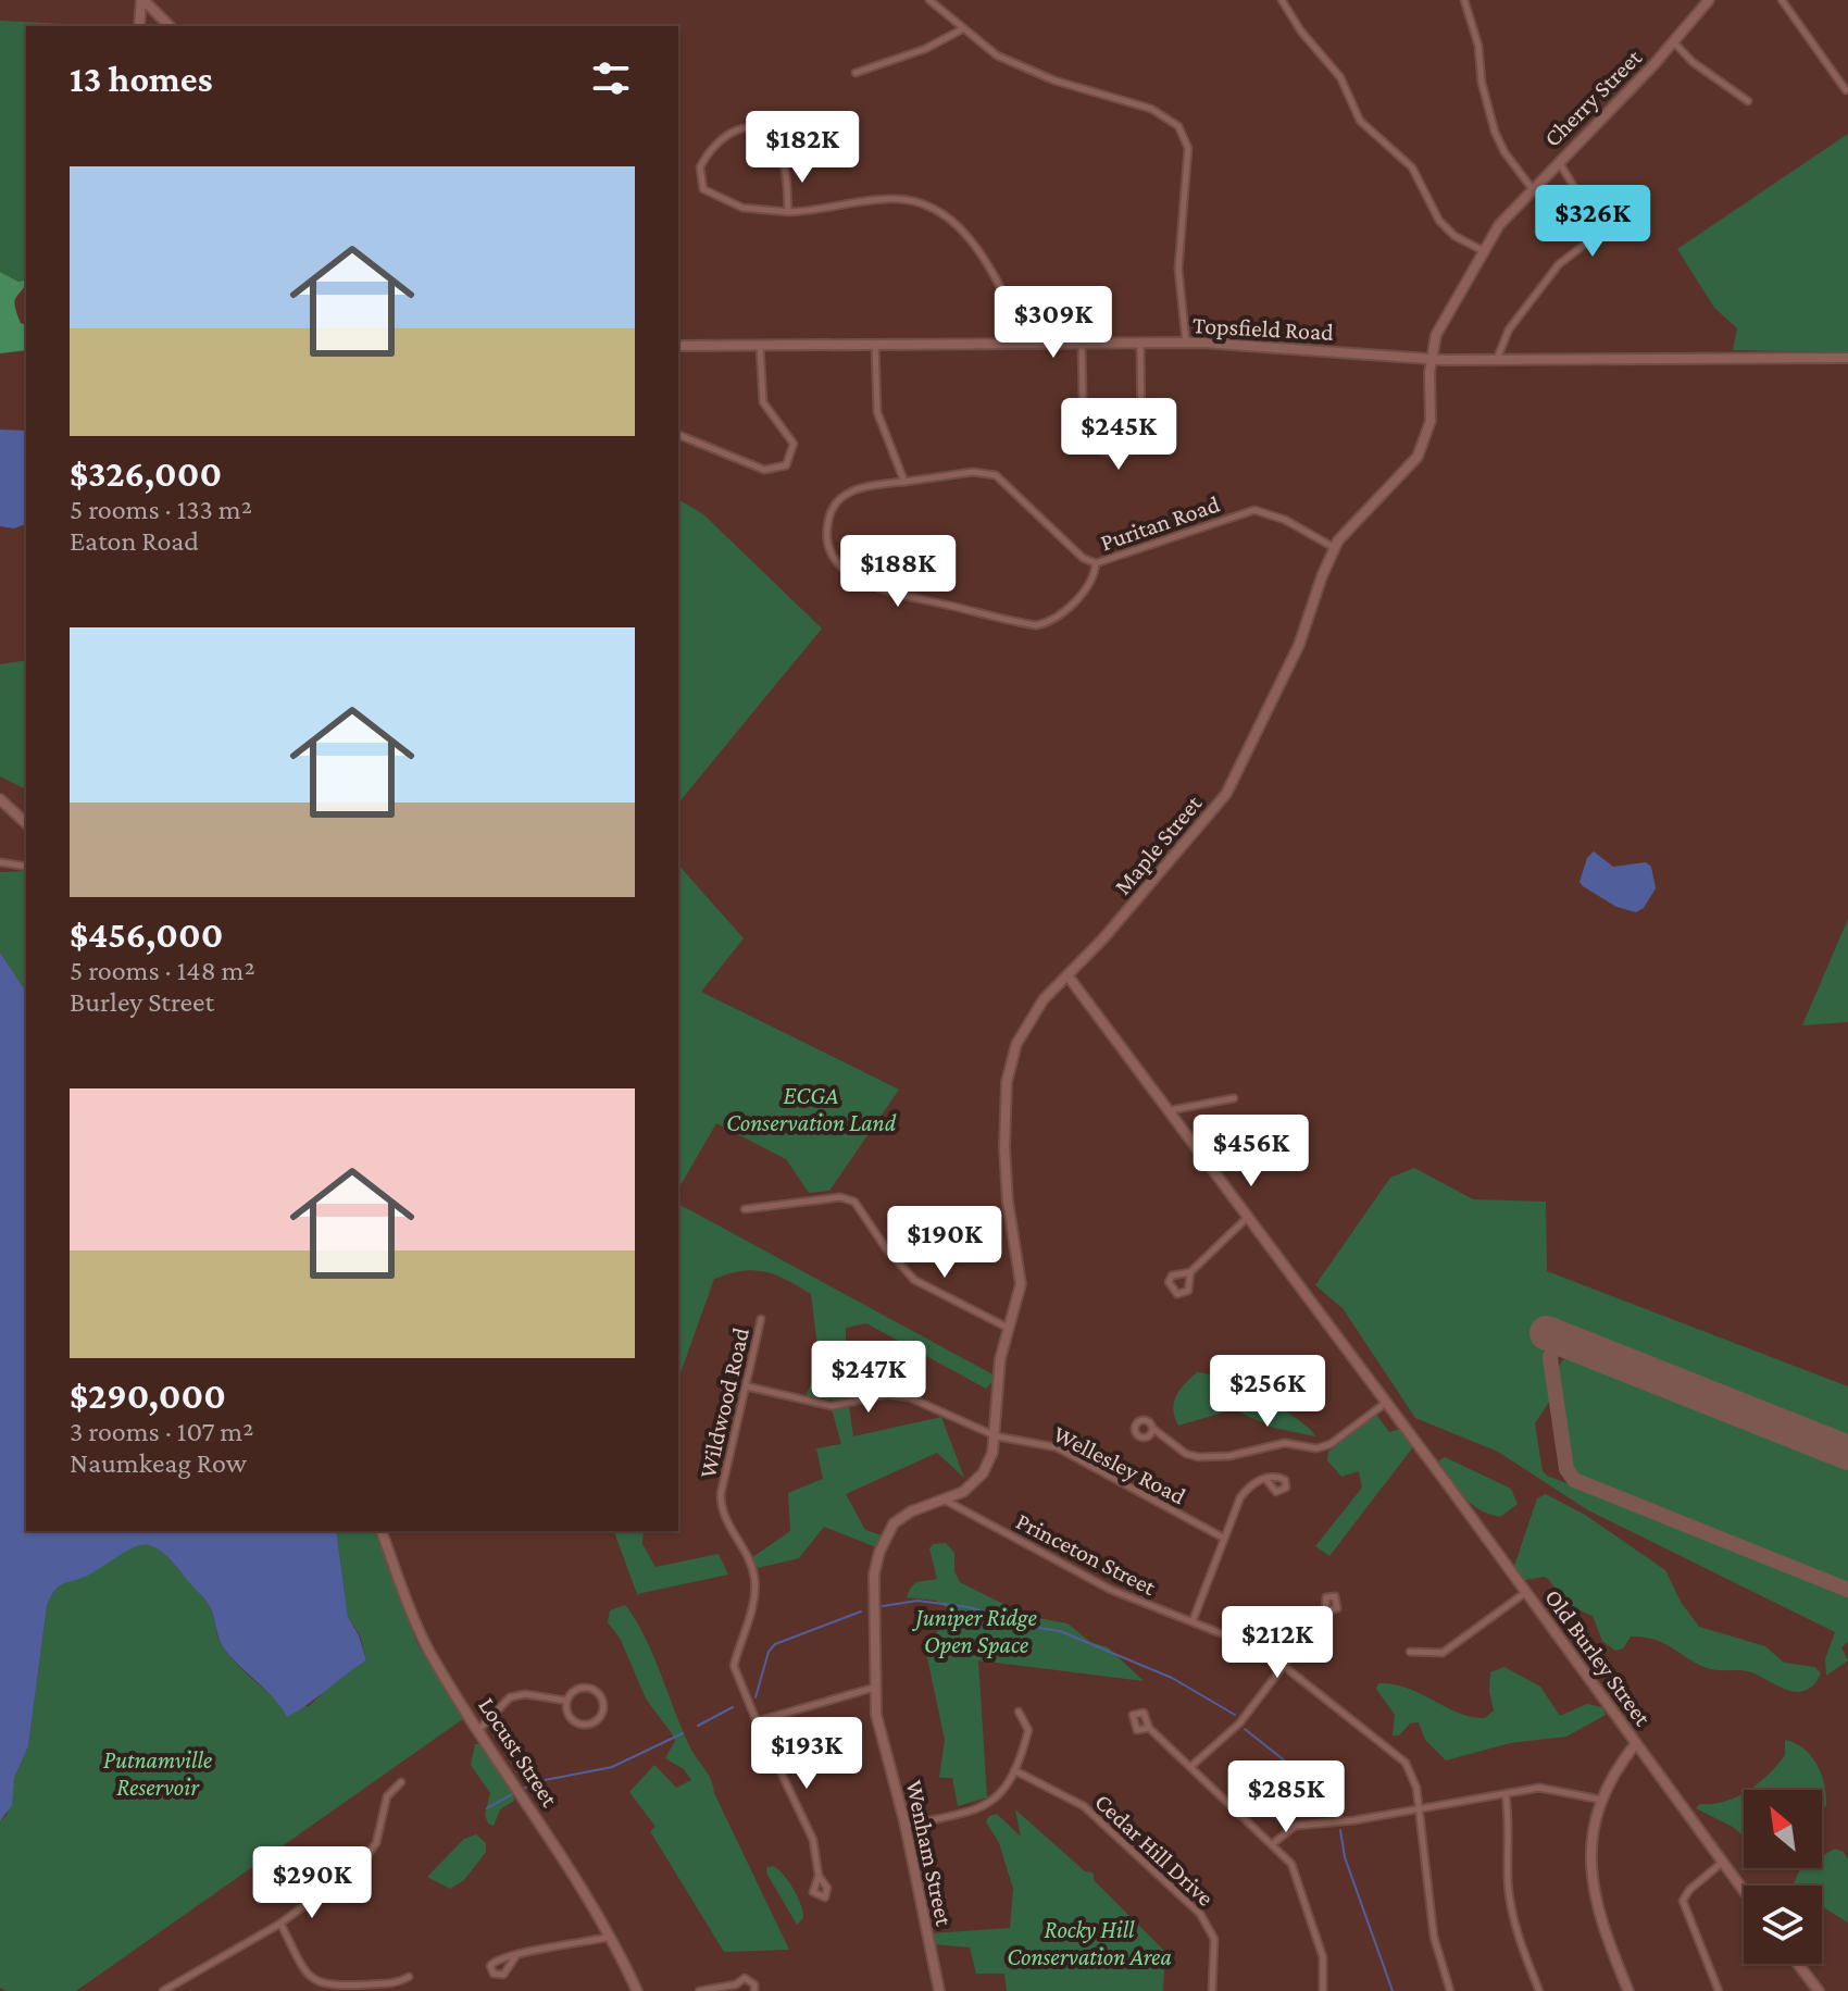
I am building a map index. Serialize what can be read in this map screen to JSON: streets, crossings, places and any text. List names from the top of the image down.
{
  "streets": {
    "main road": [
      "Cherry Street",
      "Topsfield Road",
      "Maple Street",
      "Old Burley Street",
      "Locust Street",
      "Wenham Street"
    ],
    "street": [
      "Puritan Road",
      "Wildwood Road",
      "Wellesley Road",
      "Princeton Street",
      "Cedar Hill Drive"
    ]
  },
  "crossings": [
    ["Cherry Street", "Topsfield Road"],
    ["Cherry Street", "Maple Street"],
    ["Topsfield Road", "Maple Street"],
    ["Puritan Road", "Maple Street"],
    ["Maple Street", "Old Burley Street"],
    ["Maple Street", "Wenham Street"],
    ["Wildwood Road", "Wellesley Road"],
    ["Wellesley Road", "Wenham Street"],
    ["Princeton Street", "Wenham Street"]
  ],
  "parks": [
    "ECGA Conservation Land",
    "Juniper Ridge Open Space",
    "Putnamville Reservoir",
    "Rocky Hill Conservation Area"
  ],
  "north": "top left",
  "page": {
    "heading": "13 homes",
    "price": [
      "$182K",
      "$326K",
      "$309K",
      "$245K",
      "$188K",
      "$456K",
      "$190K",
      "$247K",
      "$256K",
      "$212K",
      "$193K",
      "$285K",
      "$290K"
    ],
    "list": [
      {
        "name": "$326,000",
        "note": "5 rooms · 133 m² · Eaton Road"
      },
      {
        "name": "$456,000",
        "note": "5 rooms · 148 m² · Burley Street"
      },
      {
        "name": "$290,000",
        "note": "3 rooms · 107 m² · Naumkeag Row"
      }
    ]
  }
}
